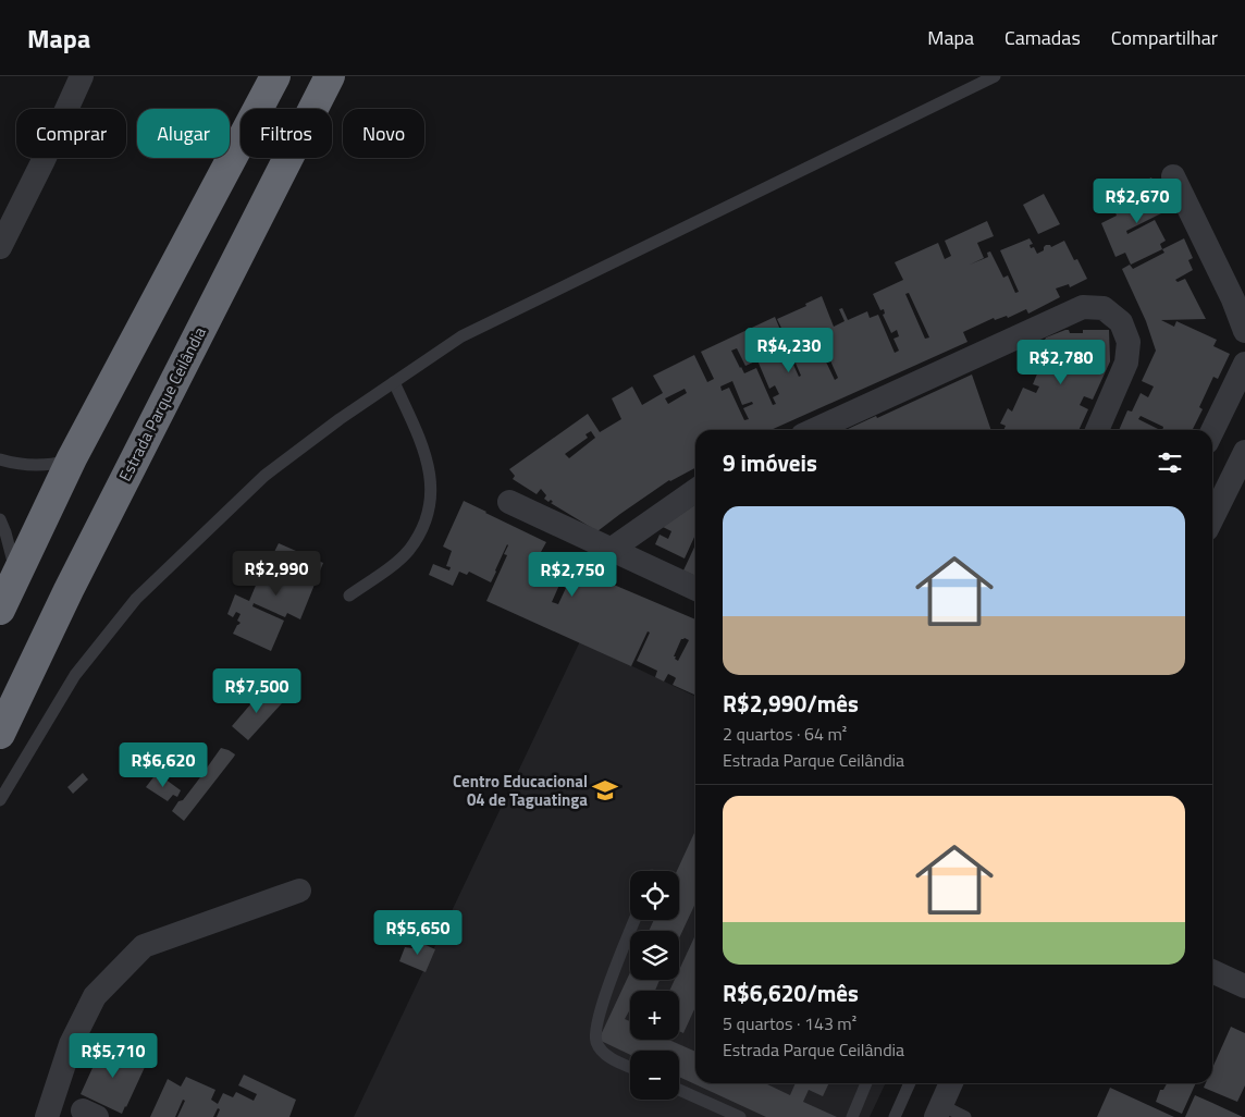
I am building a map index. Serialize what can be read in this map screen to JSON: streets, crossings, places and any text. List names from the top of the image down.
{
  "streets": {
    "highway": ["Estrada Parque Ceilândia"]
  },
  "places": {
    "school or university": ["Centro Educacional 04 de Taguatinga"]
  },
  "page": {
    "header": "Mapa",
    "nav": ["Mapa", "Camadas", "Compartilhar"],
    "chip": [
      "Comprar",
      "Alugar",
      "Filtros",
      "Novo"
    ],
    "price": [
      "R$2,670",
      "R$4,230",
      "R$2,780",
      "R$2,990",
      "R$2,750",
      "R$7,500",
      "R$6,620",
      "R$5,650",
      "R$5,710"
    ],
    "heading": "9 imóveis",
    "list": [
      {
        "name": "R$2,990/mês",
        "note": "2 quartos · 64 m² · Estrada Parque Ceilândia"
      },
      {
        "name": "R$6,620/mês",
        "note": "5 quartos · 143 m² · Estrada Parque Ceilândia"
      }
    ],
    "map_buttons": ["+", "−"]
  }
}
